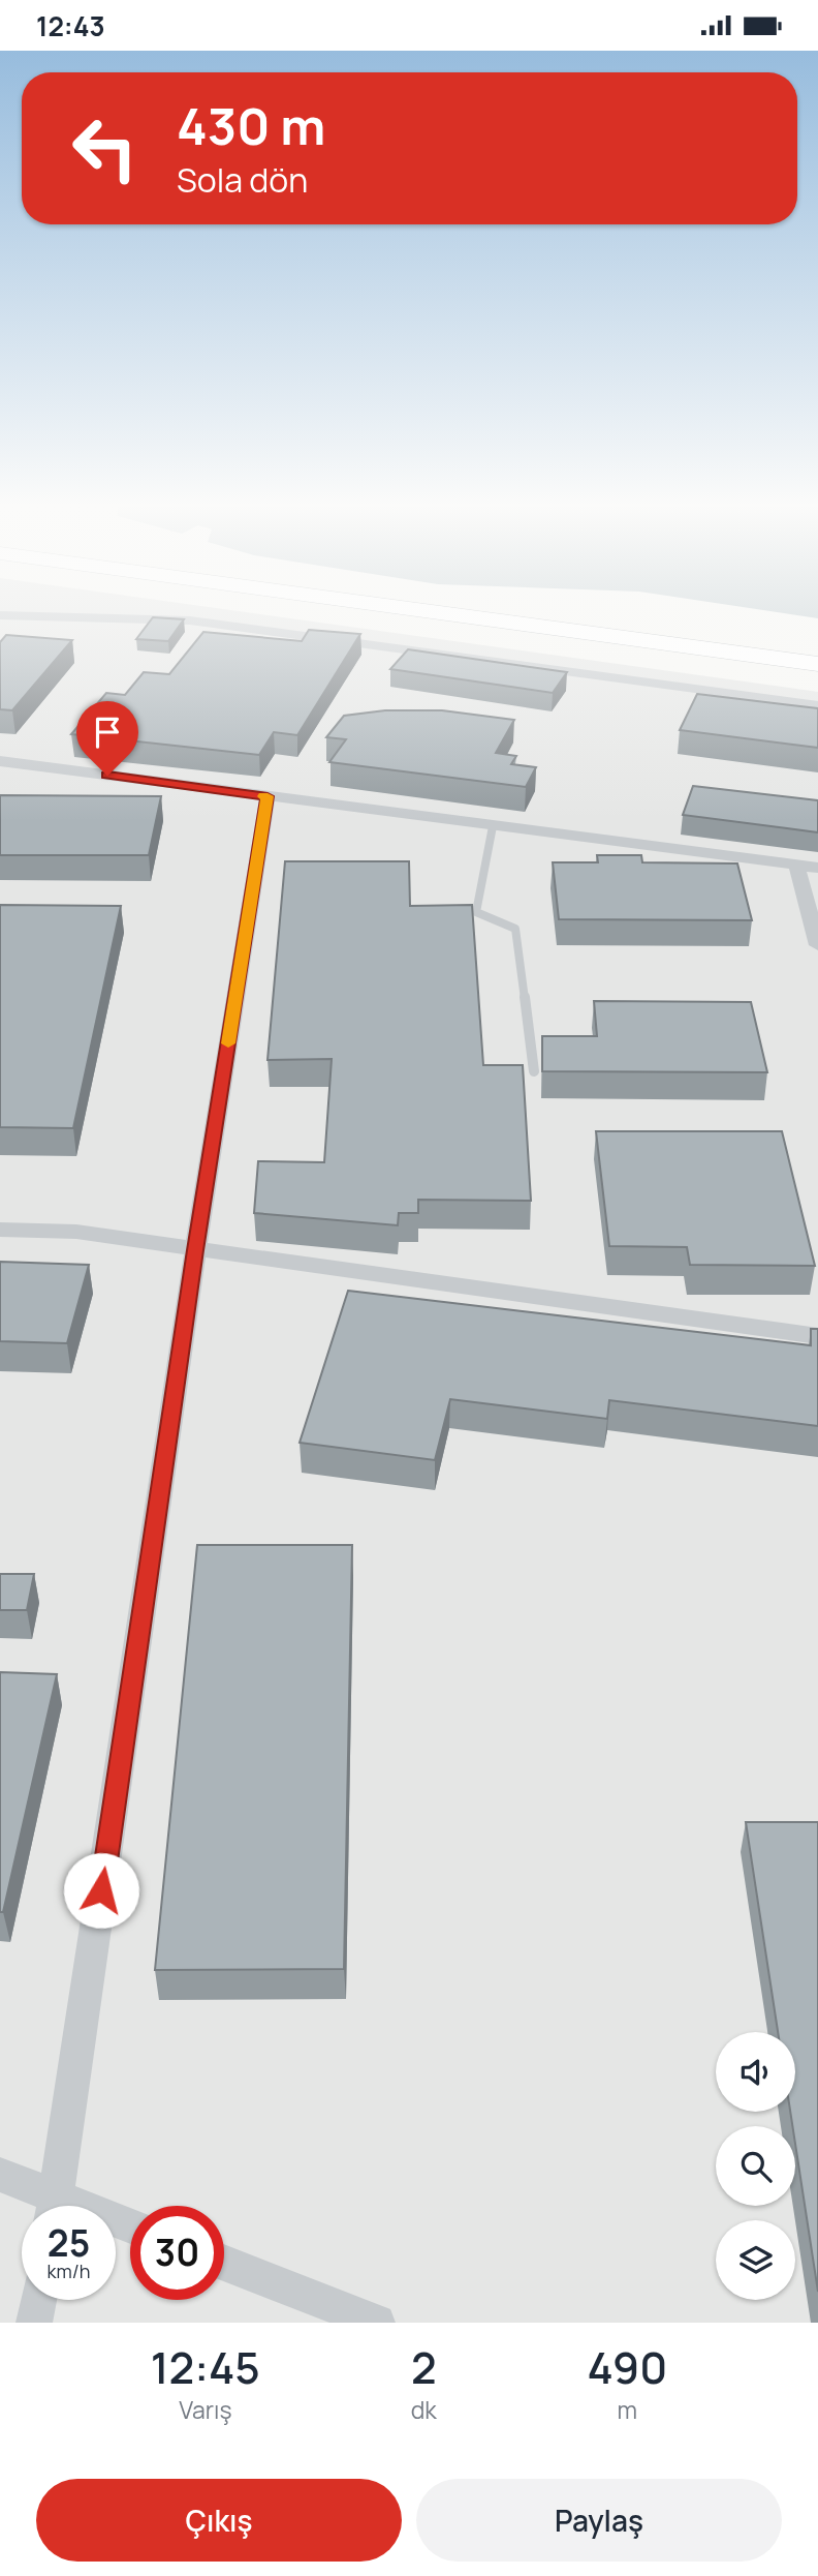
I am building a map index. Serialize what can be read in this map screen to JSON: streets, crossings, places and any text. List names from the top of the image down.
{
  "page": {
    "status": "12:43",
    "turn": ["430 m", "Sola dön"],
    "speed": "25 km/h",
    "limit": "30",
    "eta": [
      "12:45",
      "Varış",
      "2",
      "dk",
      "490",
      "m"
    ],
    "buttons": ["Çıkış", "Paylaş"]
  }
}
